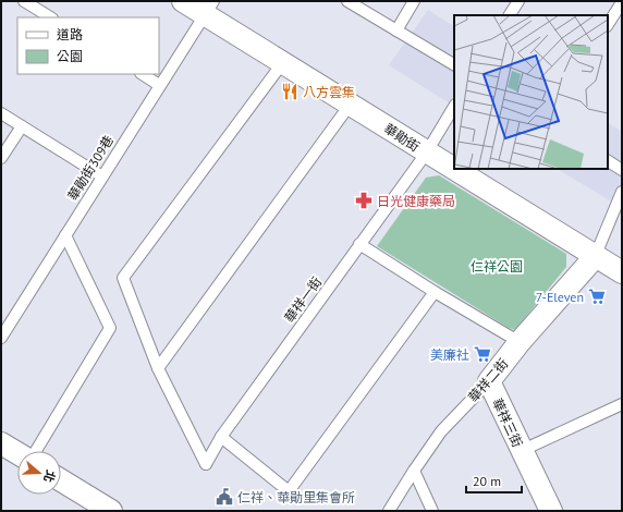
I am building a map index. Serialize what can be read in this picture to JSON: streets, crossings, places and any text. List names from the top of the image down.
{
  "streets": {
    "street": ["華勛街", "華祥二街", "華祥三街"],
    "lane": ["華勛街309巷", "華祥一街"]
  },
  "crossings": [
    ["華勛街", "華勛街309巷"],
    ["華勛街", "華祥一街"],
    ["華勛街", "華祥二街"],
    ["華祥二街", "華祥三街"]
  ],
  "parks": ["仁祥公園"],
  "places": {
    "restaurant": ["八方雲集"],
    "pharmacy": ["日光健康藥局"],
    "supermarket": ["7-Eleven", "美廉社"],
    "public building": ["仁祥、華勛里集會所"]
  },
  "legend": ["道路", "公園"],
  "scale_bar": "20 m",
  "north": "right"
}
